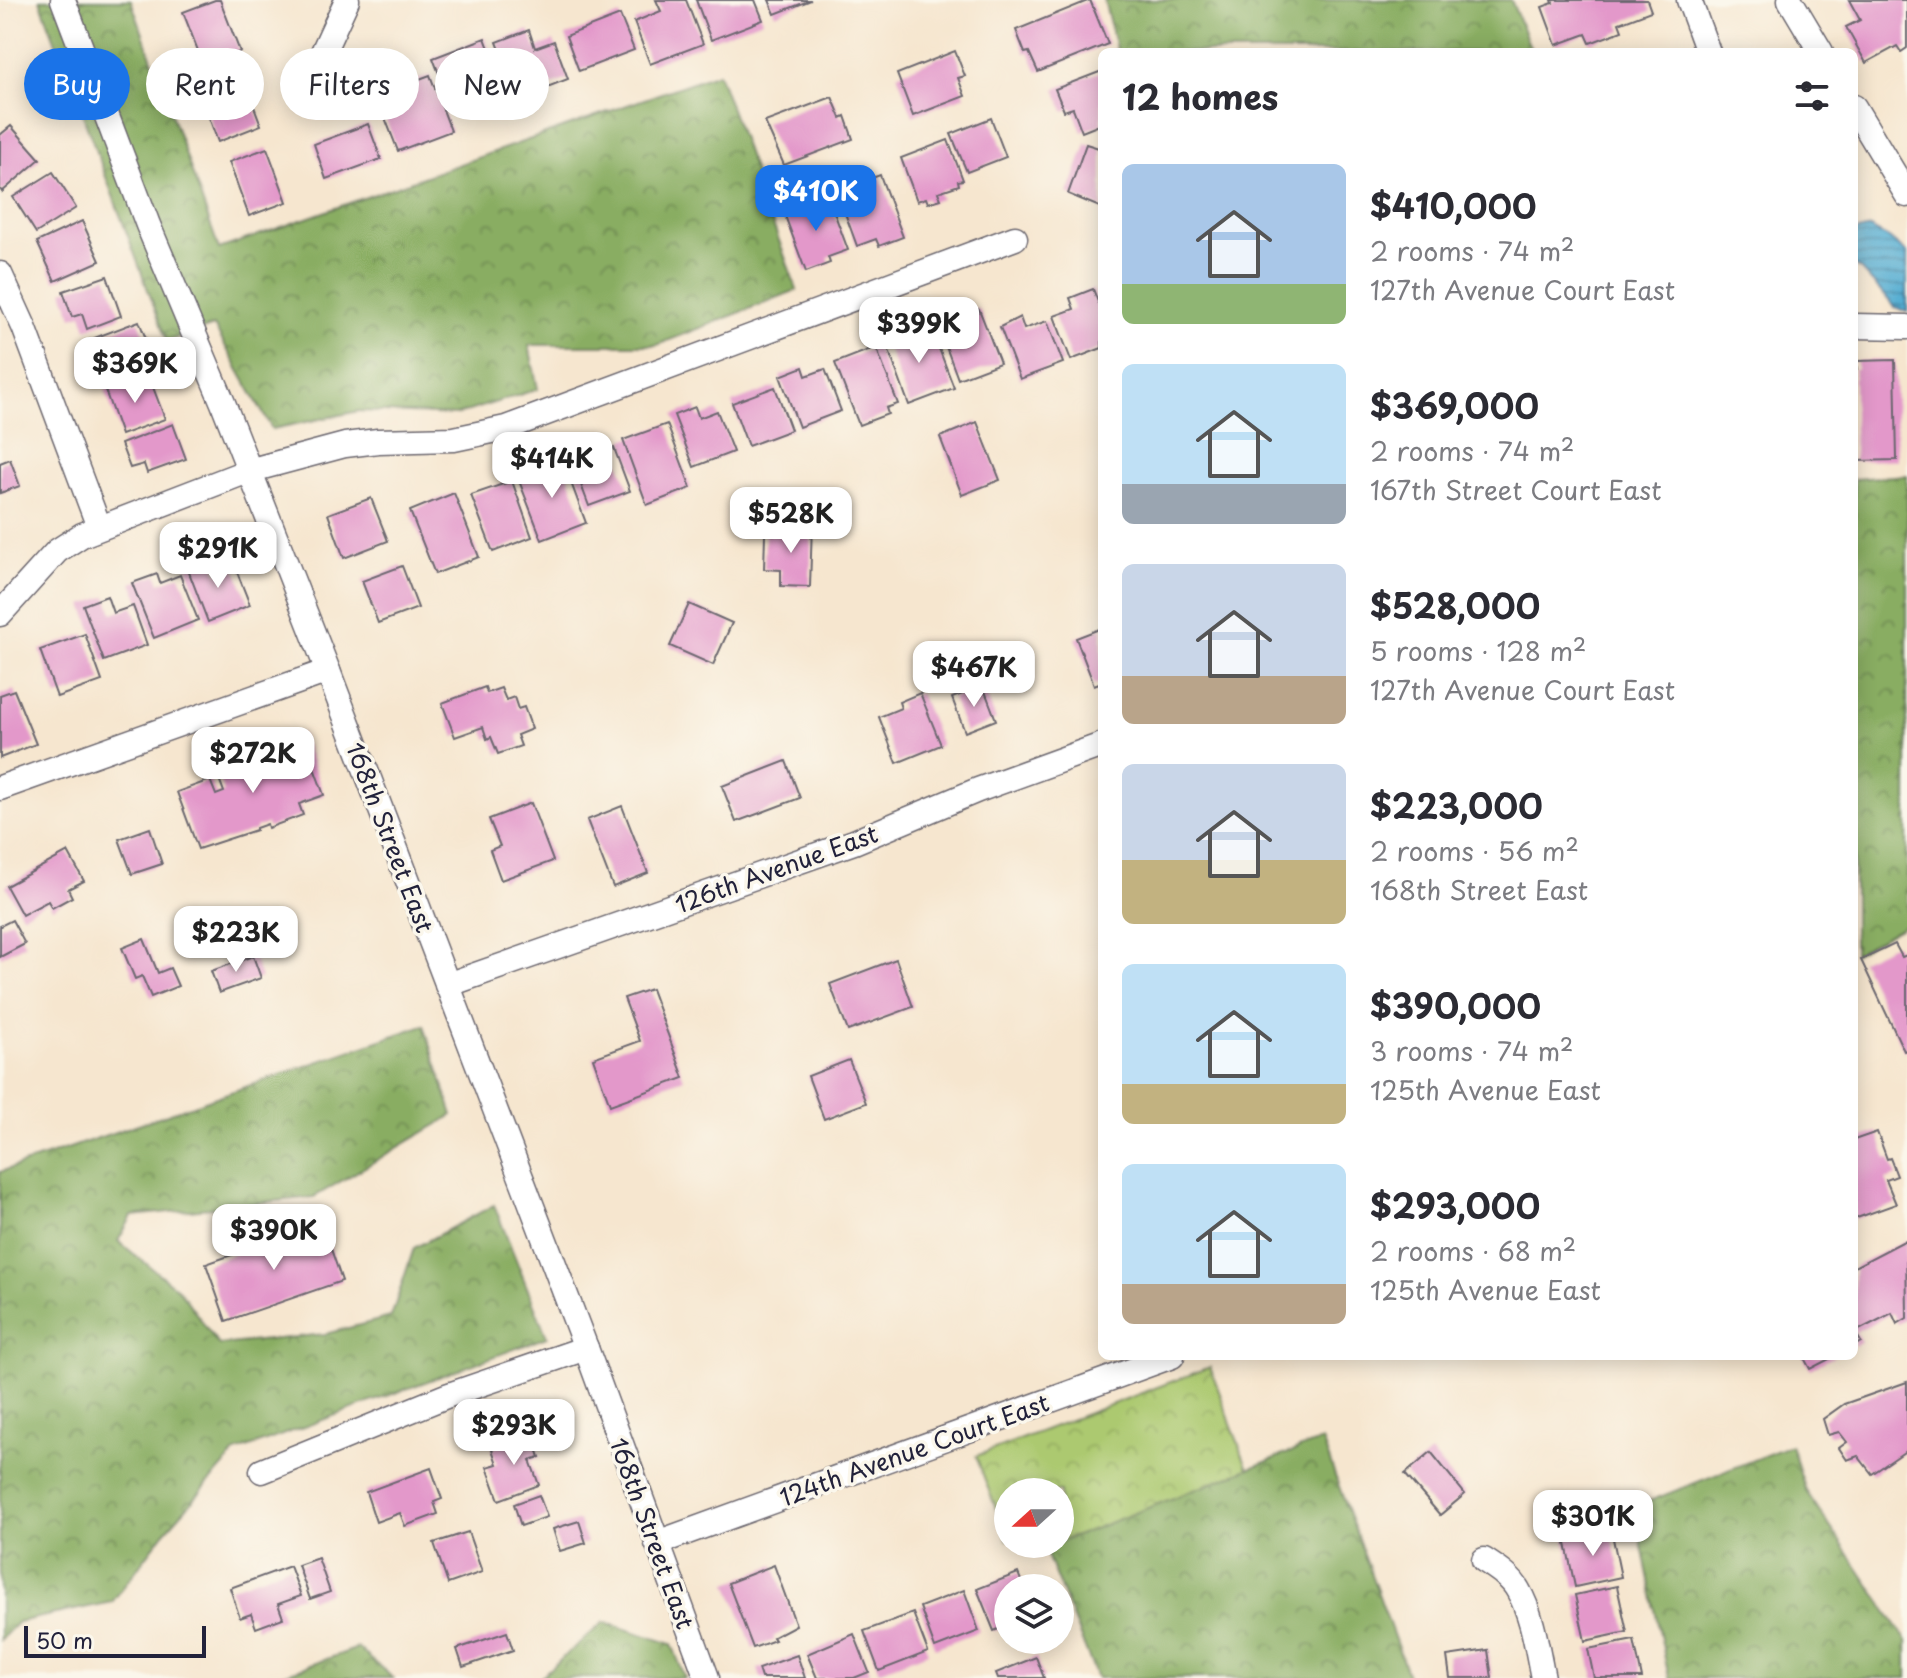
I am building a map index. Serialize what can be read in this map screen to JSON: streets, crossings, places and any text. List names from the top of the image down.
{
  "streets": {
    "street": ["168th Street East", "126th Avenue East", "124th Avenue Court East"]
  },
  "crossings": [
    ["168th Street East", "126th Avenue East"],
    ["168th Street East", "124th Avenue Court East"]
  ],
  "scale_bar": "50 m",
  "north": "left",
  "page": {
    "chip": [
      "Buy",
      "Rent",
      "Filters",
      "New"
    ],
    "heading": "12 homes",
    "list": [
      {
        "name": "$410,000",
        "note": "2 rooms · 74 m² · 127th Avenue Court East"
      },
      {
        "name": "$369,000",
        "note": "2 rooms · 74 m² · 167th Street Court East"
      },
      {
        "name": "$528,000",
        "note": "5 rooms · 128 m² · 127th Avenue Court East"
      },
      {
        "name": "$223,000",
        "note": "2 rooms · 56 m² · 168th Street East"
      },
      {
        "name": "$390,000",
        "note": "3 rooms · 74 m² · 125th Avenue East"
      },
      {
        "name": "$293,000",
        "note": "2 rooms · 68 m² · 125th Avenue East"
      }
    ],
    "price": [
      "$410K",
      "$399K",
      "$369K",
      "$414K",
      "$528K",
      "$291K",
      "$467K",
      "$272K",
      "$223K",
      "$390K",
      "$293K",
      "$301K"
    ],
    "scale": "50 m"
  }
}
